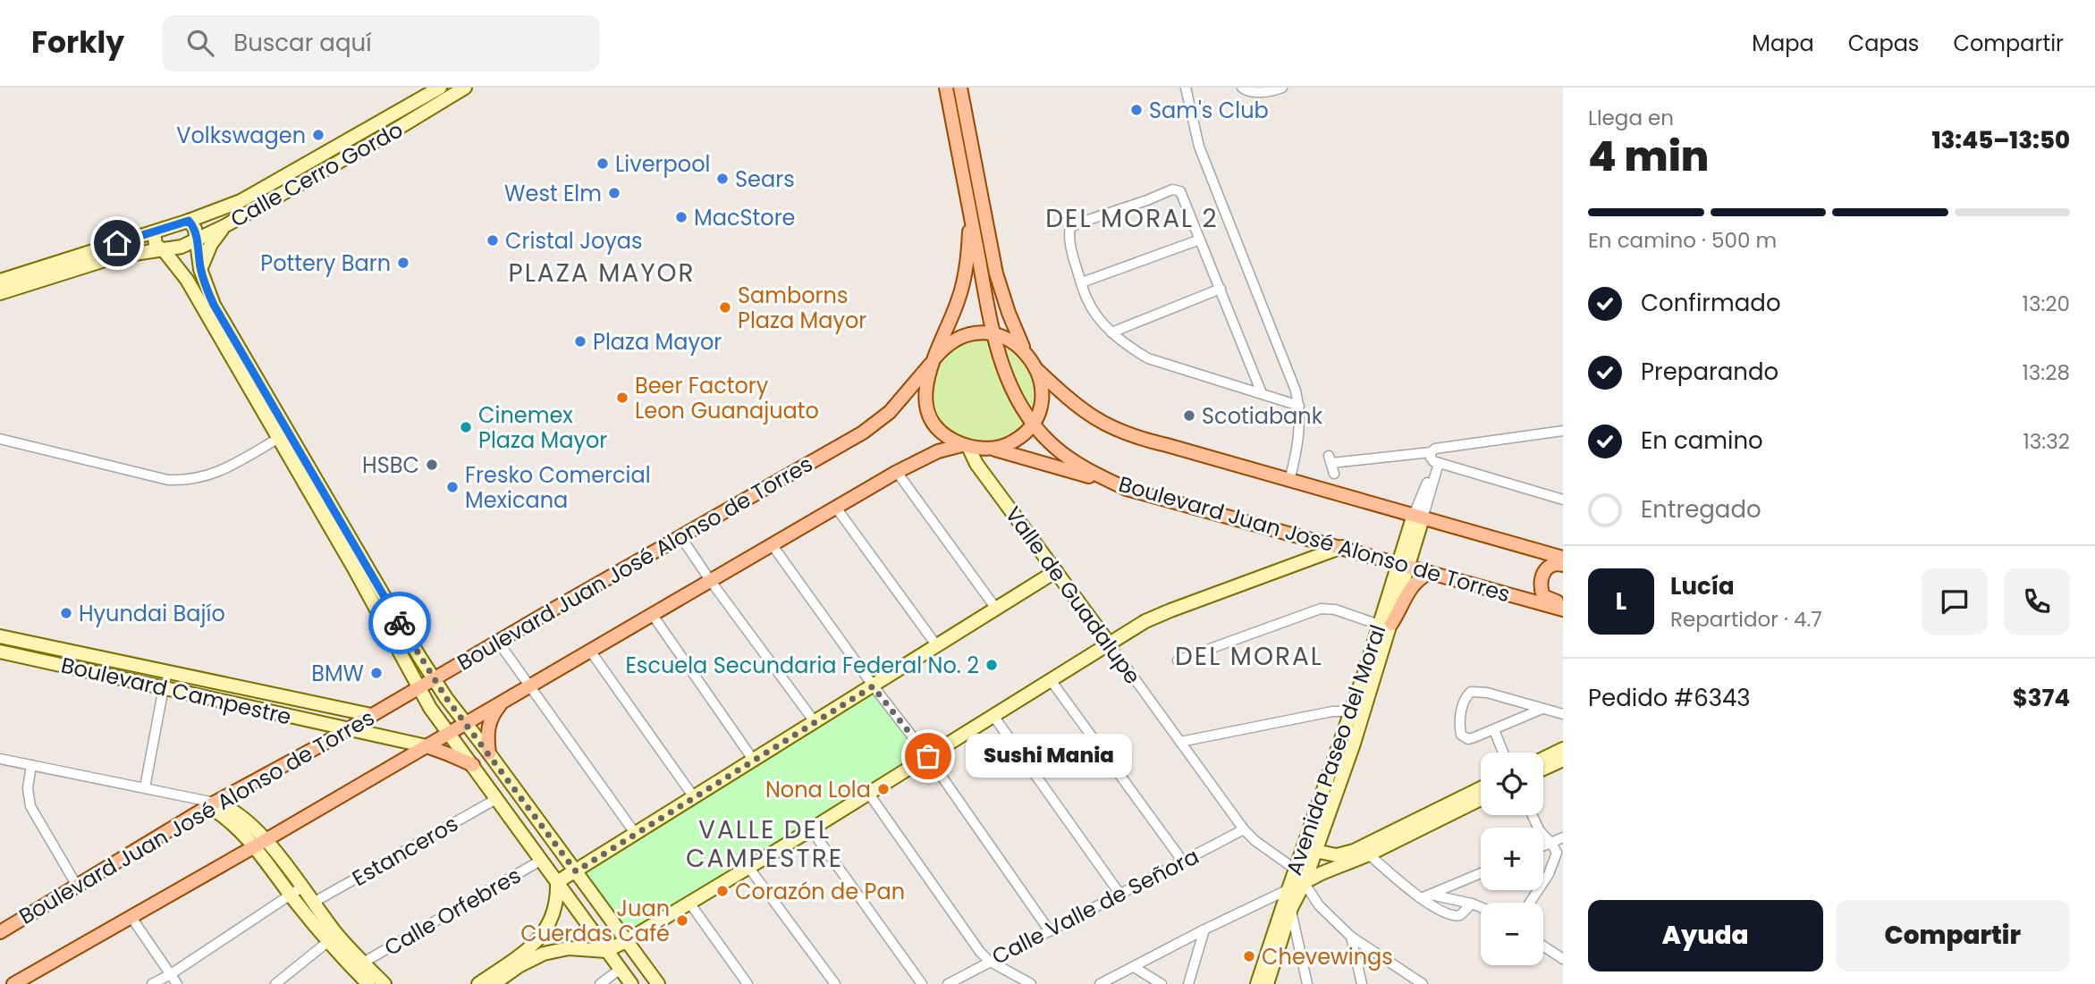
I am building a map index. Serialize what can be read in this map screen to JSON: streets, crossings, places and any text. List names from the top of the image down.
{
  "streets": {
    "main road": ["Boulevard Juan José Alonso de Torres"],
    "street": [
      "Calle Cerro Gordo",
      "Valle de Guadalupe",
      "Boulevard Campestre",
      "Avenida Paseo del Moral",
      "Estanceros",
      "Calle Valle de Señora",
      "Calle Orfebres"
    ]
  },
  "crossings": [
    ["Boulevard Juan José Alonso de Torres", "Valle de Guadalupe"],
    ["Boulevard Juan José Alonso de Torres", "Boulevard Campestre"],
    ["Boulevard Juan José Alonso de Torres", "Avenida Paseo del Moral"],
    ["Valle de Guadalupe", "Avenida Paseo del Moral"],
    ["Valle de Guadalupe", "Calle Valle de Señora"]
  ],
  "districts": [
    "DEL MORAL 2",
    "PLAZA MAYOR",
    "DEL MORAL",
    "VALLE DEL CAMPESTRE"
  ],
  "places": [
    "Sam's Club",
    "Volkswagen",
    "Liverpool",
    "Sears",
    "West Elm",
    "MacStore",
    "Cristal Joyas",
    "Pottery Barn",
    "Samborns Plaza Mayor",
    "Plaza Mayor",
    "Beer Factory Leon Guanajuato",
    "Scotiabank",
    "Cinemex Plaza Mayor",
    "HSBC",
    "Fresko Comercial Mexicana",
    "Hyundai Bajío",
    "Escuela Secundaria Federal No. 2",
    "BMW",
    "Sushi Mania",
    "Nona Lola",
    "Corazón de Pan",
    "Juan Cuerdas Café",
    "Chevewings"
  ],
  "page": {
    "header": "Forkly",
    "search": "Buscar aquí",
    "nav": ["Mapa", "Capas", "Compartir"],
    "heading": ["4 min", "Llega en", "13:45–13:50"],
    "panel": [
      "Lucía",
      "Repartidor · 4.7",
      "Pedido #6343",
      "$374"
    ],
    "bar": "En camino · 500 m",
    "list": [
      ["Confirmado", "13:20"],
      ["Preparando", "13:28"],
      ["En camino", "13:32"],
      "Entregado"
    ],
    "round": "L",
    "bubble": "Sushi Mania",
    "map_buttons": ["+", "−"],
    "buttons": ["Ayuda", "Compartir"]
  }
}
